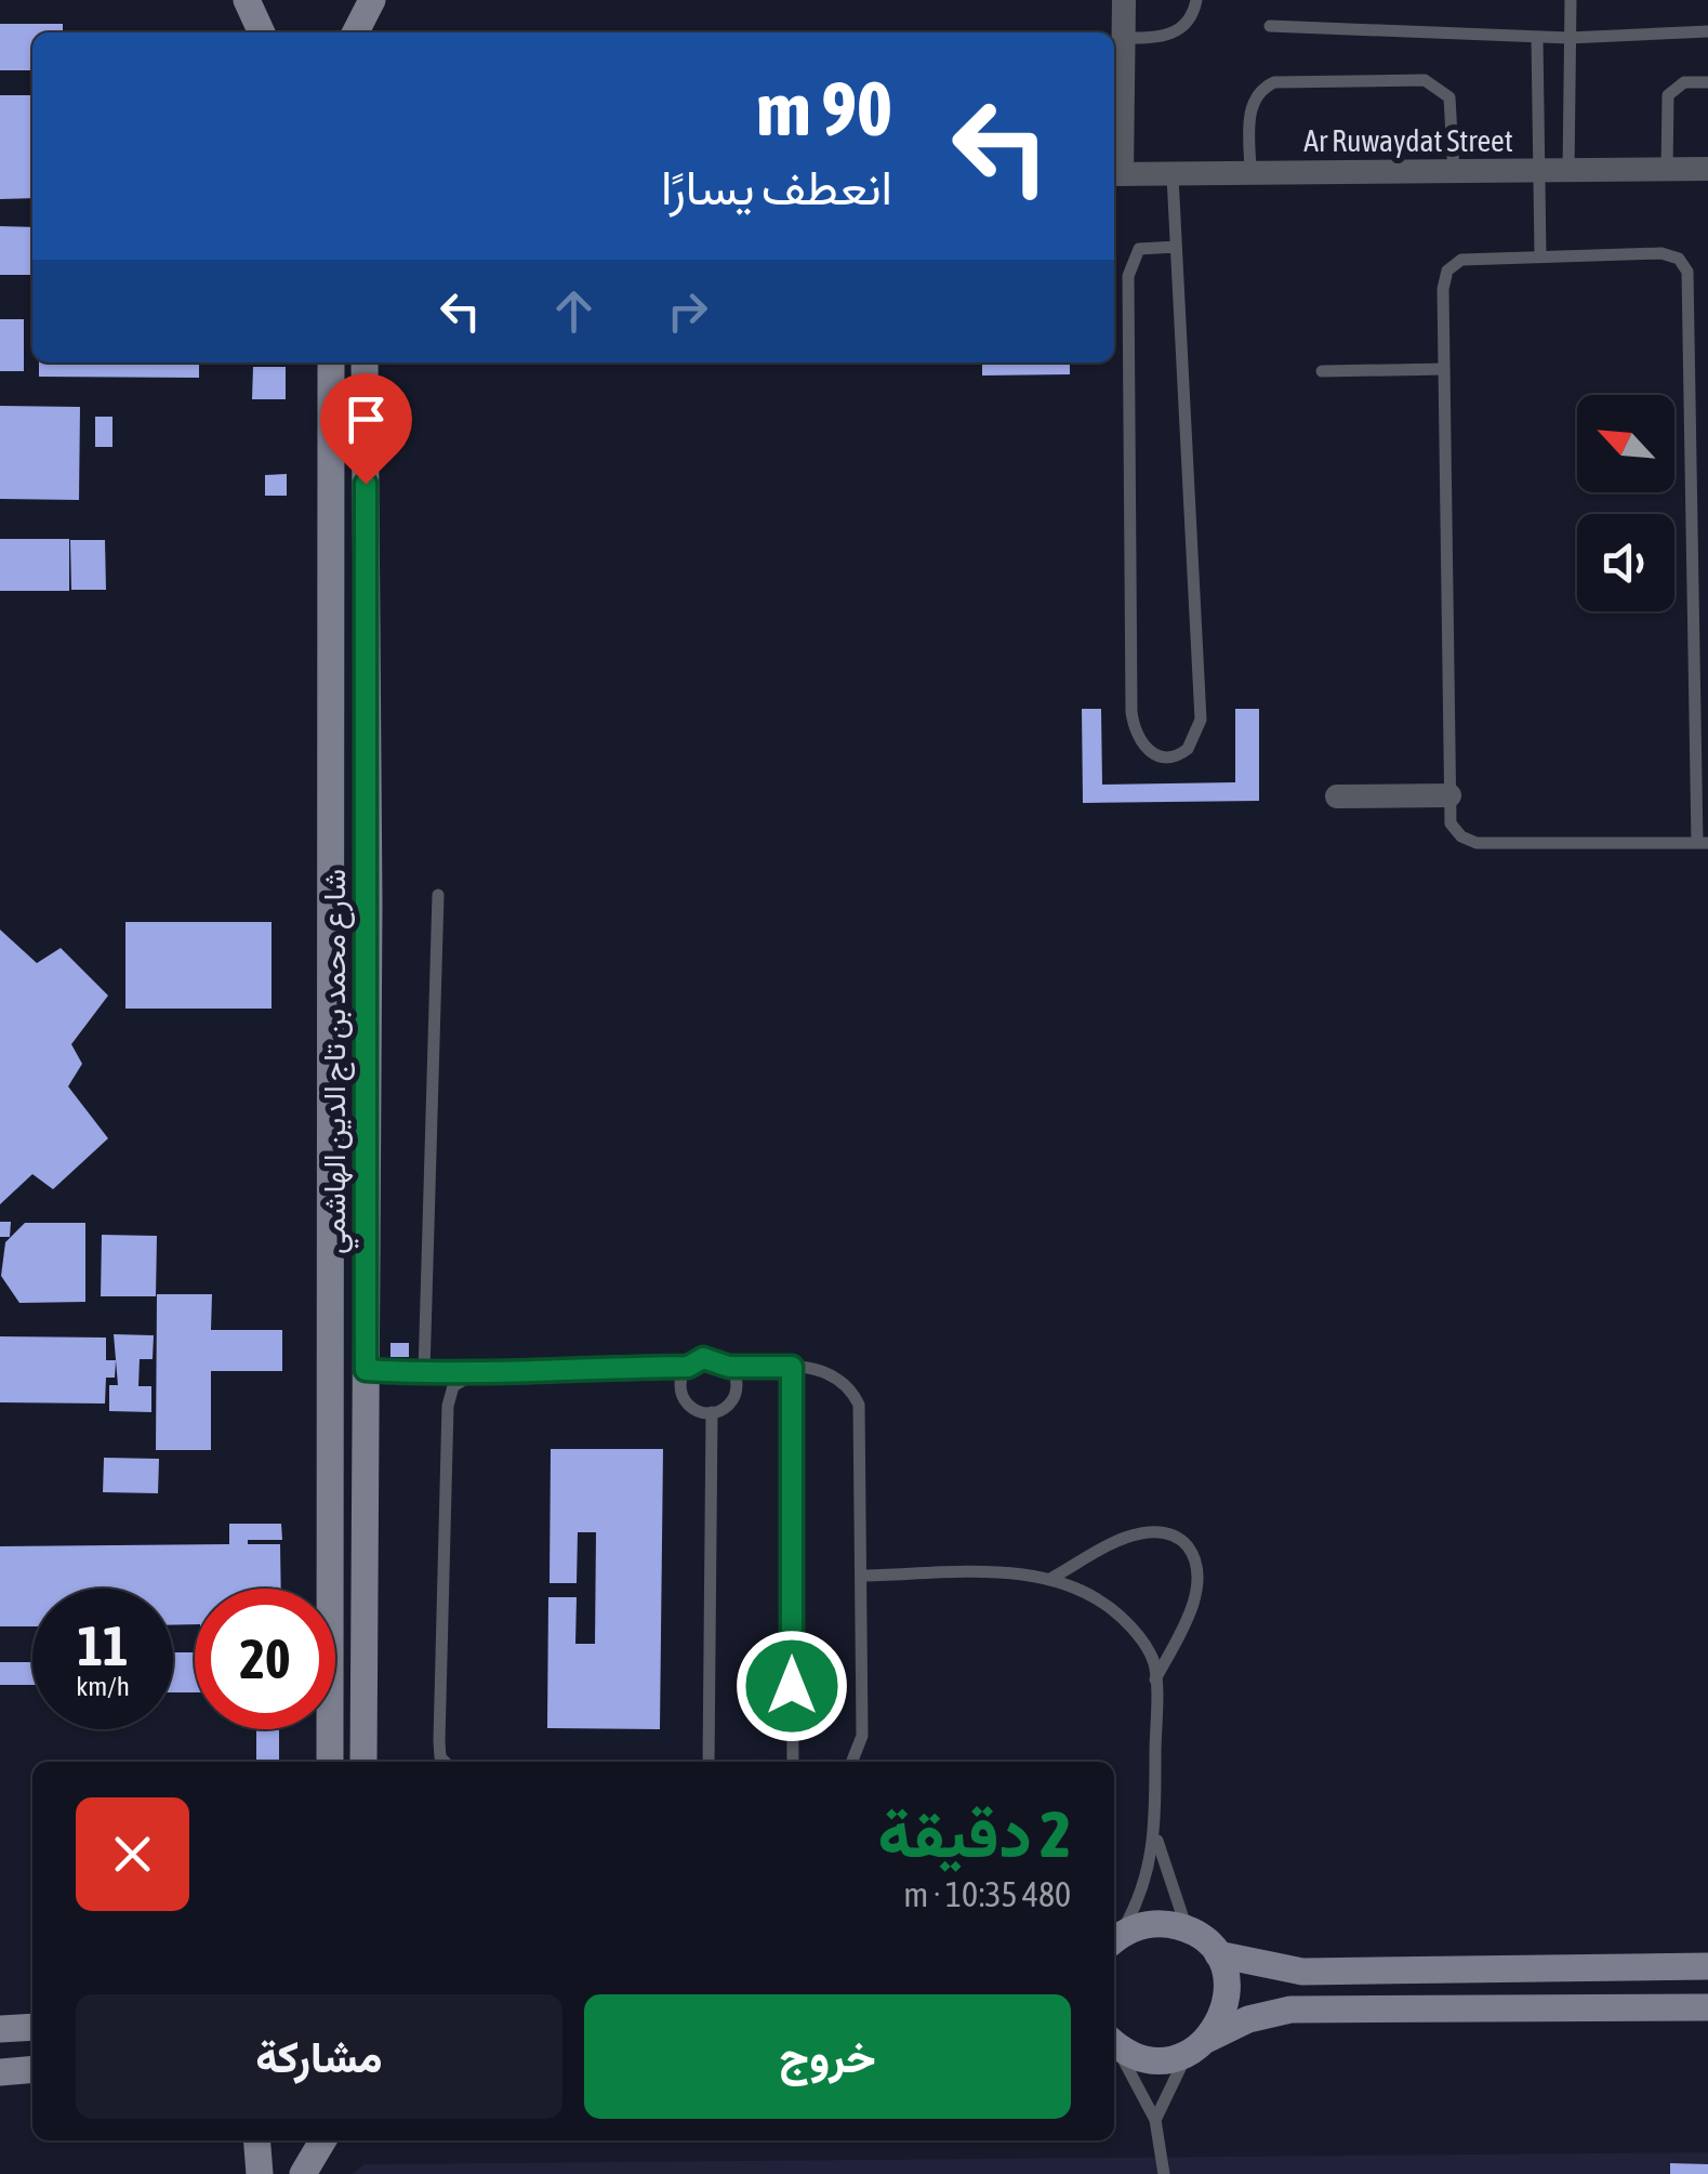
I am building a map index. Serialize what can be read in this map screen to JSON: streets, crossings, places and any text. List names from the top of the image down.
{
  "streets": {
    "street": ["Ar Ruwaydat Street", "شارع محمد بن تاج الدين الهاشمي"]
  },
  "north": "top left",
  "page": {
    "turn": ["90 m", "انعطف يسارًا"],
    "speed": "11 km/h",
    "limit": "20",
    "heading": ["2 دقيقة", "480 m · 10:35"],
    "buttons": ["خروج", "مشاركة"]
  }
}
